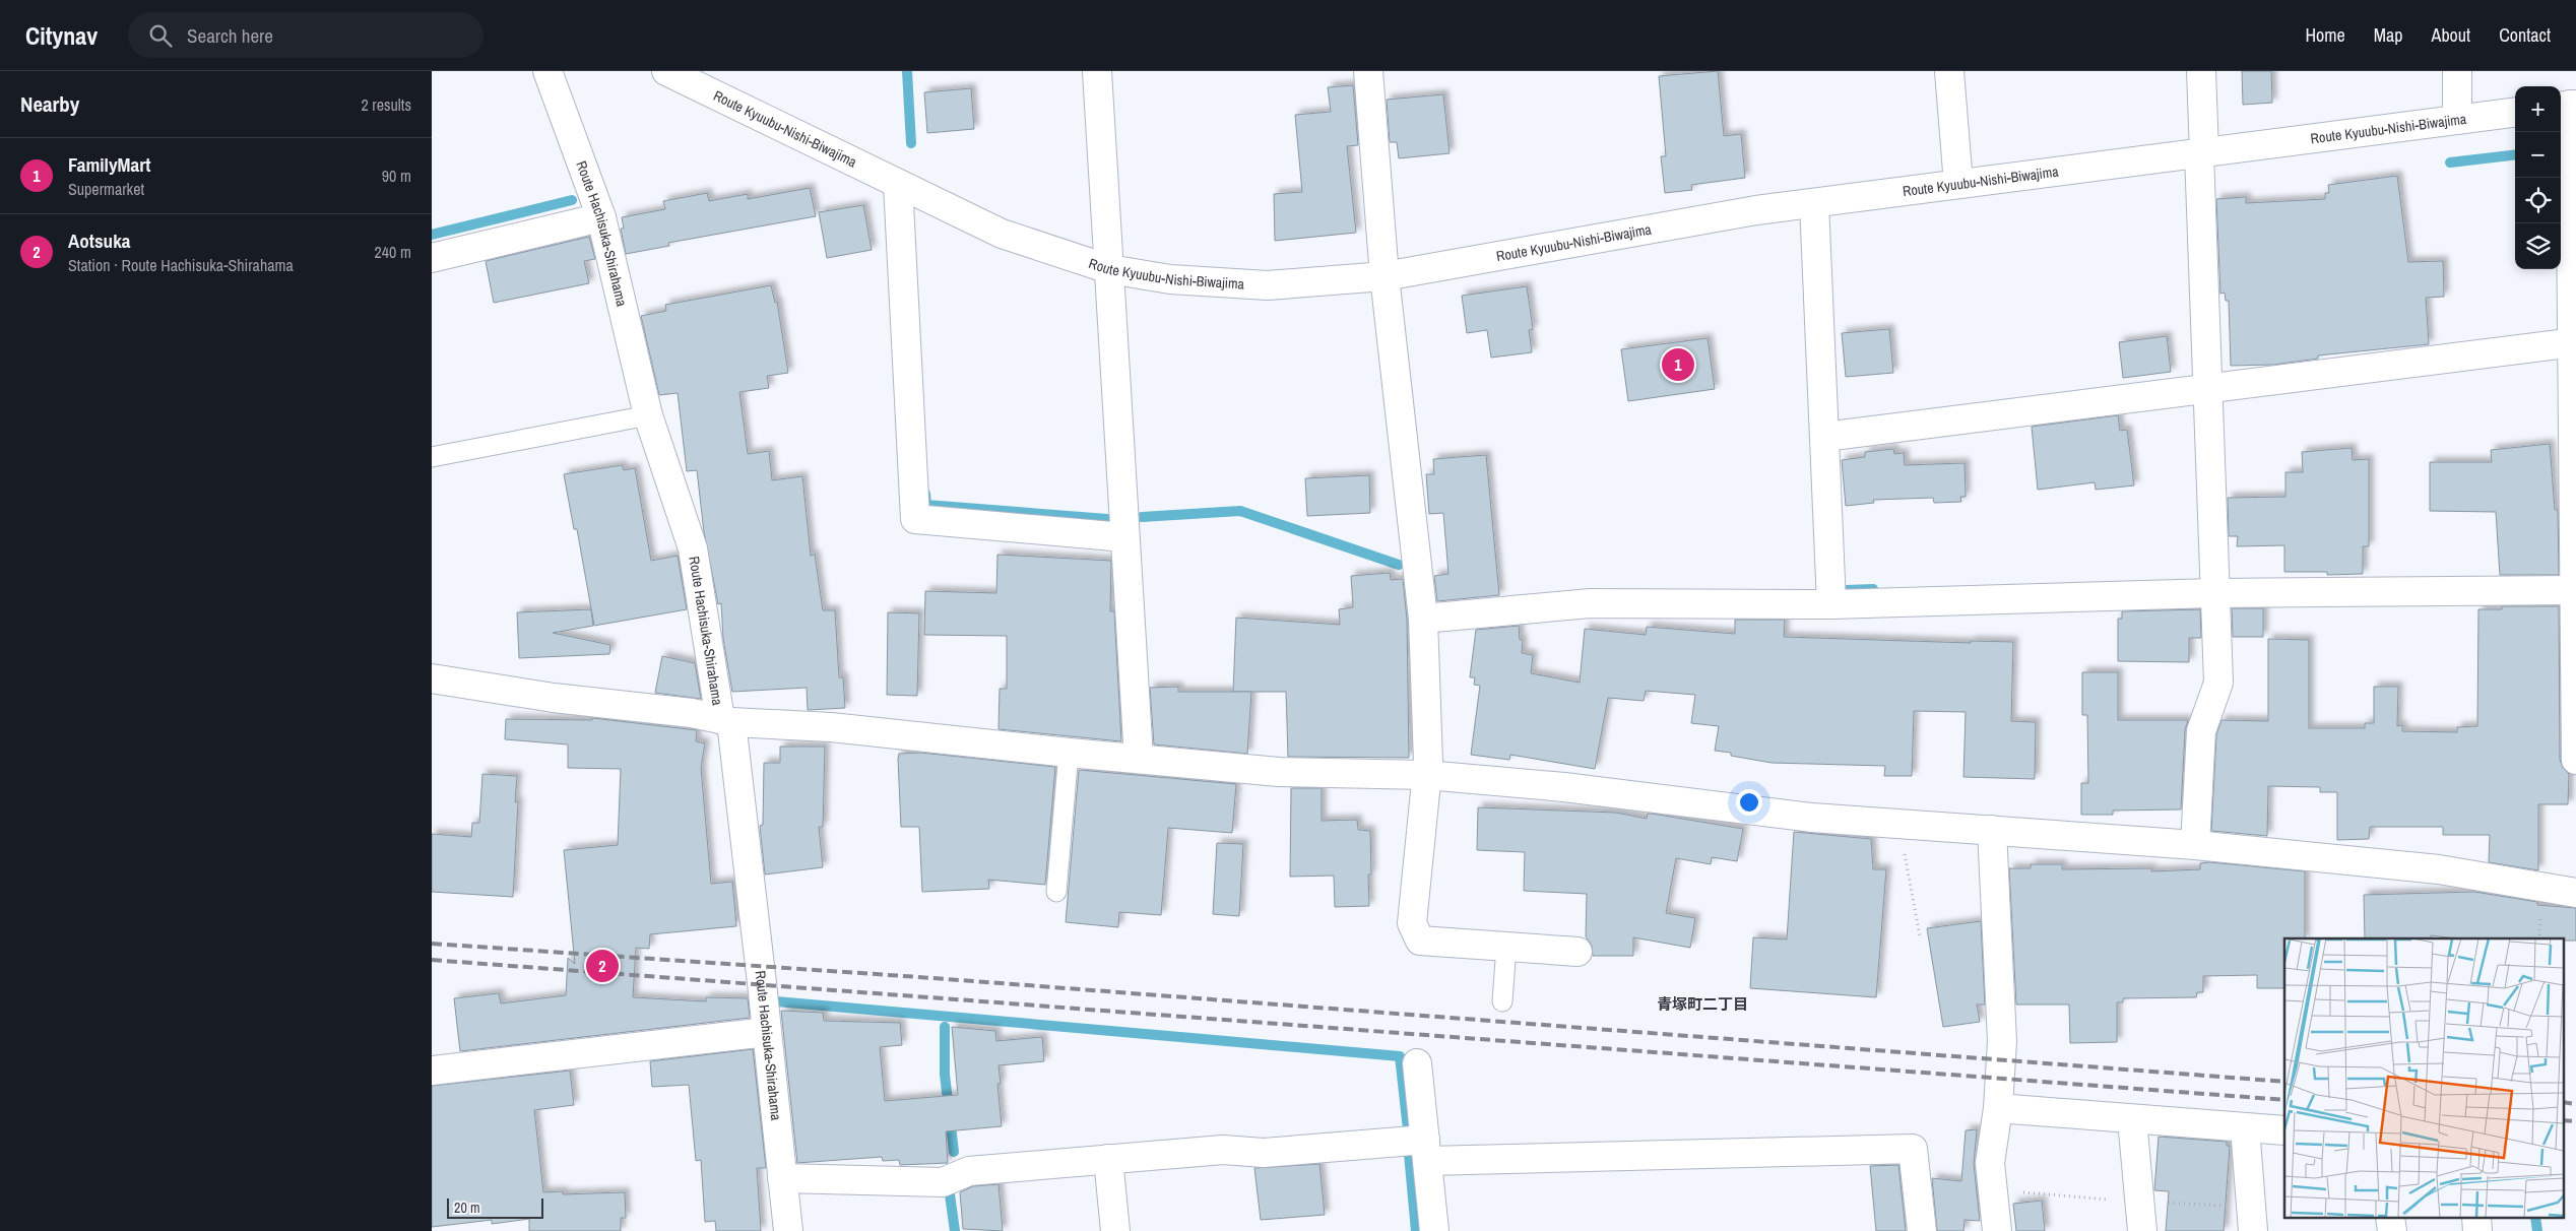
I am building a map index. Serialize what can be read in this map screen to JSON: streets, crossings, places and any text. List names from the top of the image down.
{
  "streets": {
    "street": ["Route Kyuubu-Nishi-Biwajima", "Route Hachisuka-Shirahama"]
  },
  "districts": ["青塚町二丁目"],
  "scale_bar": "20 m",
  "page": {
    "header": "Citynav",
    "search": "Search here",
    "nav": [
      "Home",
      "Map",
      "About",
      "Contact"
    ],
    "heading": ["Nearby", "2 results"],
    "map_buttons": ["+", "−"],
    "list": [
      {
        "mark": "1",
        "name": "FamilyMart",
        "note": "Supermarket",
        "value": "90 m"
      },
      {
        "mark": "2",
        "name": "Aotsuka",
        "note": "Station · Route Hachisuka-Shirahama",
        "value": "240 m"
      }
    ],
    "pins": ["1", "2"],
    "scale": "20 m"
  }
}
